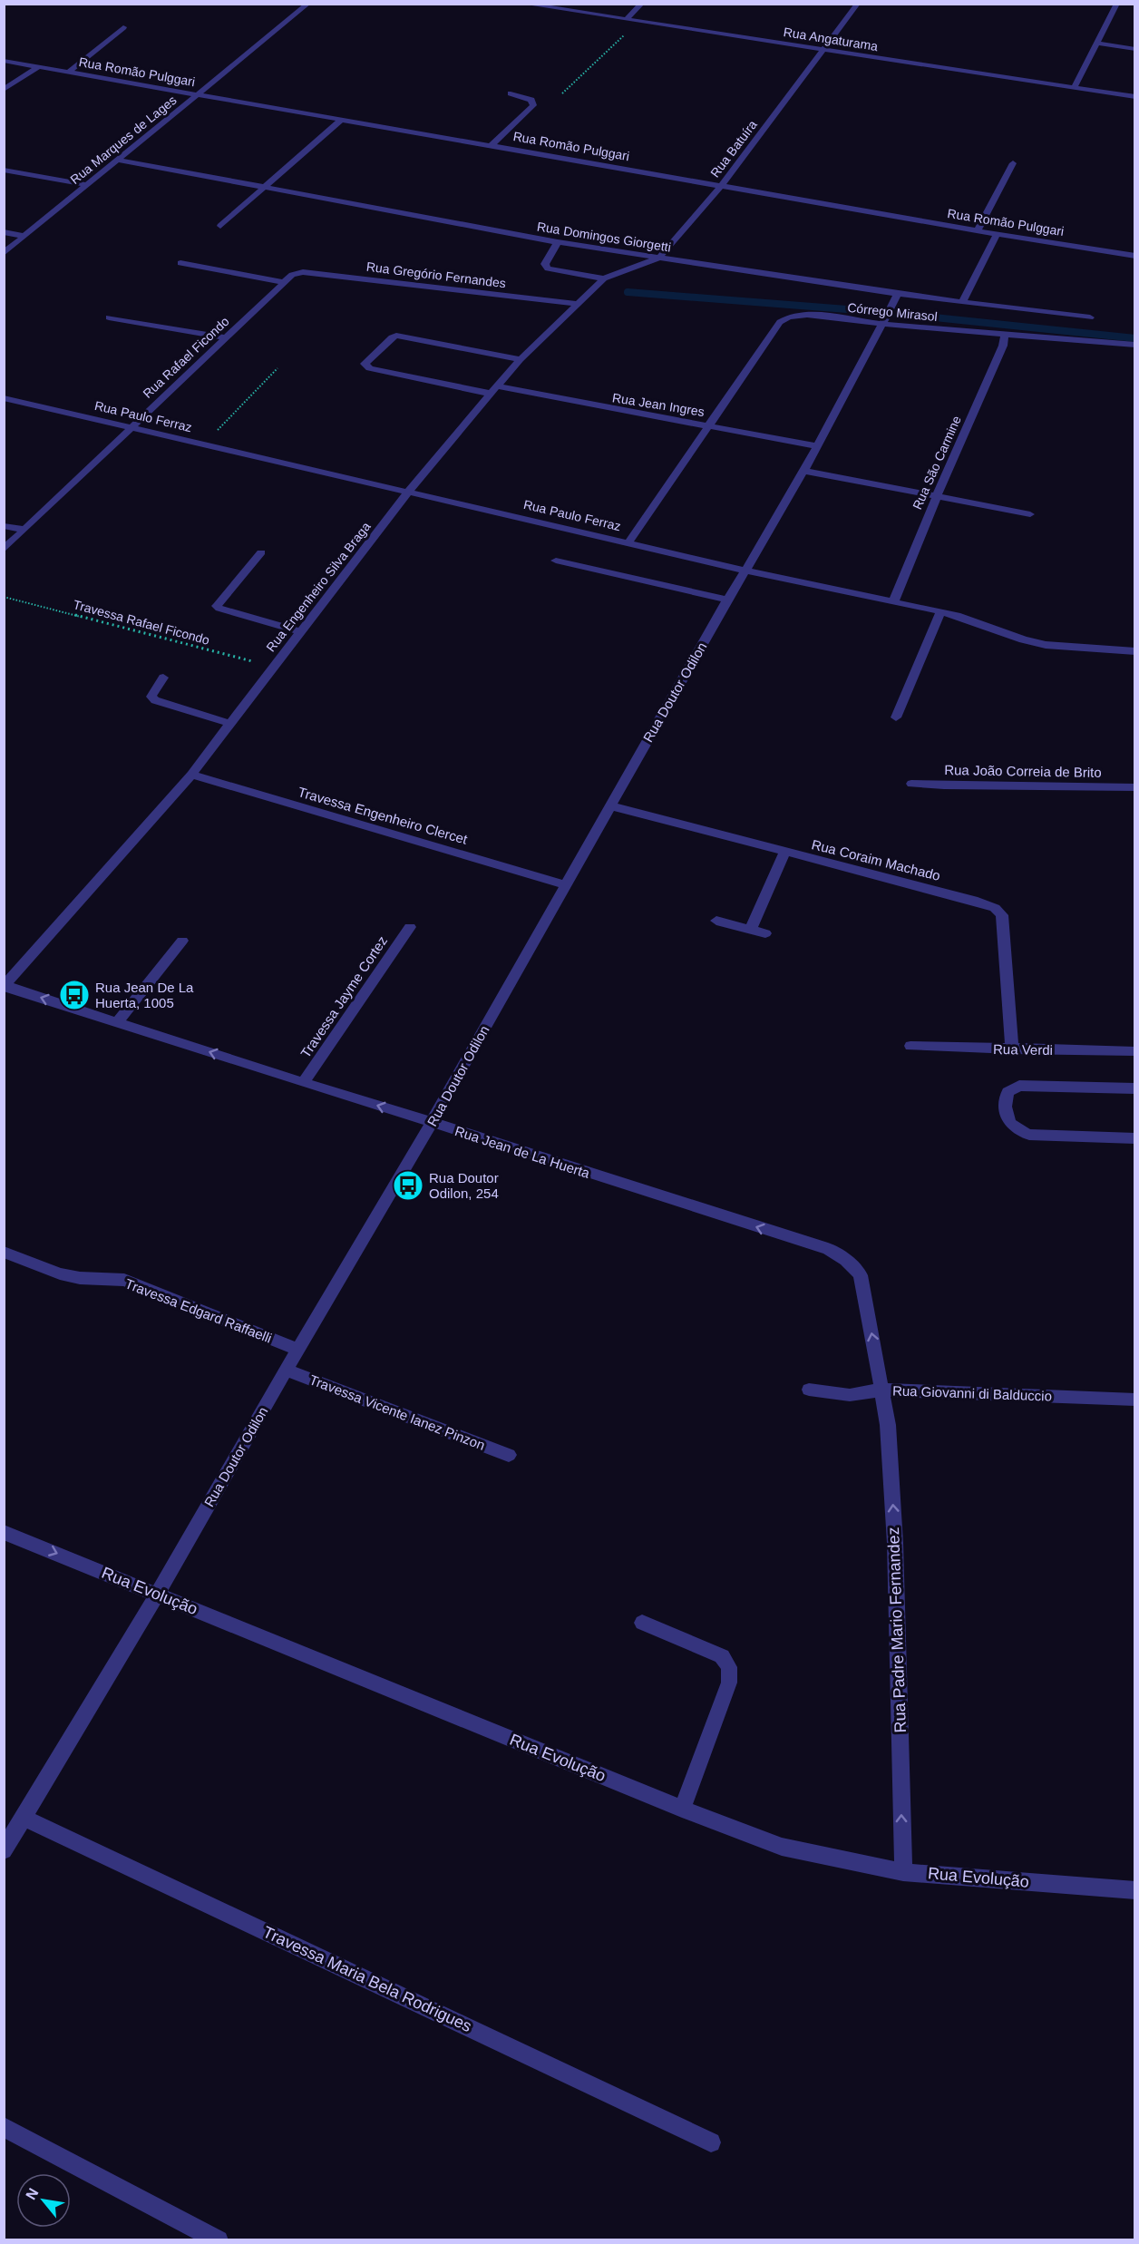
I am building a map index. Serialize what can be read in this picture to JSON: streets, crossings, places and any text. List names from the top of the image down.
{
  "streets": {
    "street": [
      "Rua Angaturama",
      "Rua Romão Pulggari",
      "Rua Marques de Lages",
      "Rua Batuíra",
      "Rua Domingos Giorgetti",
      "Rua Gregório Fernandes",
      "Córrego Mirasol",
      "Rua Rafael Ficondo",
      "Rua Jean Ingres",
      "Rua Paulo Ferraz",
      "Rua São Carmine",
      "Rua Engenheiro Silva Braga",
      "Rua Doutor Odilon",
      "Rua João Correia de Brito",
      "Travessa Engenheiro Clercet",
      "Rua Coraim Machado",
      "Travessa Jayme Cortez",
      "Rua Verdi",
      "Rua Jean de La Huerta",
      "Travessa Edgard Raffaelli",
      "Rua Giovanni di Balduccio",
      "Travessa Vicente Ianez Pinzon",
      "Rua Evolução",
      "Rua Padre Mario Fernandez",
      "Travessa Maria Bela Rodrigues"
    ],
    "path": ["Travessa Rafael Ficondo"]
  },
  "crossings": [
    ["Rua Angaturama", "Rua Batuíra"],
    ["Rua Romão Pulggari", "Rua Marques de Lages"],
    ["Rua Romão Pulggari", "Rua Batuíra"],
    ["Rua Marques de Lages", "Rua Domingos Giorgetti"],
    ["Rua Batuíra", "Rua Domingos Giorgetti"],
    ["Rua Batuíra", "Rua Engenheiro Silva Braga"],
    ["Rua Domingos Giorgetti", "Rua Doutor Odilon"],
    ["Rua Gregório Fernandes", "Rua Rafael Ficondo"],
    ["Rua Gregório Fernandes", "Rua Engenheiro Silva Braga"],
    ["Córrego Mirasol", "Rua Jean Ingres"],
    ["Córrego Mirasol", "Rua São Carmine"],
    ["Córrego Mirasol", "Rua Doutor Odilon"],
    ["Rua Rafael Ficondo", "Rua Paulo Ferraz"],
    ["Rua Jean Ingres", "Rua Engenheiro Silva Braga"],
    ["Rua Jean Ingres", "Rua Doutor Odilon"],
    ["Rua Paulo Ferraz", "Rua São Carmine"],
    ["Rua Paulo Ferraz", "Rua Engenheiro Silva Braga"],
    ["Rua Paulo Ferraz", "Rua Doutor Odilon"],
    ["Rua Engenheiro Silva Braga", "Travessa Rafael Ficondo"],
    ["Rua Engenheiro Silva Braga", "Travessa Engenheiro Clercet"],
    ["Rua Engenheiro Silva Braga", "Rua Jean de La Huerta"],
    ["Rua Doutor Odilon", "Travessa Engenheiro Clercet"],
    ["Rua Doutor Odilon", "Rua Coraim Machado"],
    ["Rua Doutor Odilon", "Rua Jean de La Huerta"],
    ["Rua Doutor Odilon", "Travessa Edgard Raffaelli"],
    ["Rua Doutor Odilon", "Travessa Vicente Ianez Pinzon"],
    ["Rua Doutor Odilon", "Rua Evolução"],
    ["Rua Doutor Odilon", "Travessa Maria Bela Rodrigues"],
    ["Rua Coraim Machado", "Rua Verdi"],
    ["Travessa Jayme Cortez", "Rua Jean de La Huerta"],
    ["Rua Jean de La Huerta", "Rua Giovanni di Balduccio"],
    ["Rua Jean de La Huerta", "Rua Padre Mario Fernandez"],
    ["Rua Giovanni di Balduccio", "Rua Padre Mario Fernandez"],
    ["Rua Evolução", "Rua Padre Mario Fernandez"]
  ],
  "one_way": ["Rua Jean de La Huerta", "Rua Padre Mario Fernandez"],
  "places": {
    "bus stop": ["Rua Jean De La Huerta, 1005", "Rua Doutor Odilon, 254"]
  },
  "north": "top left"
}
